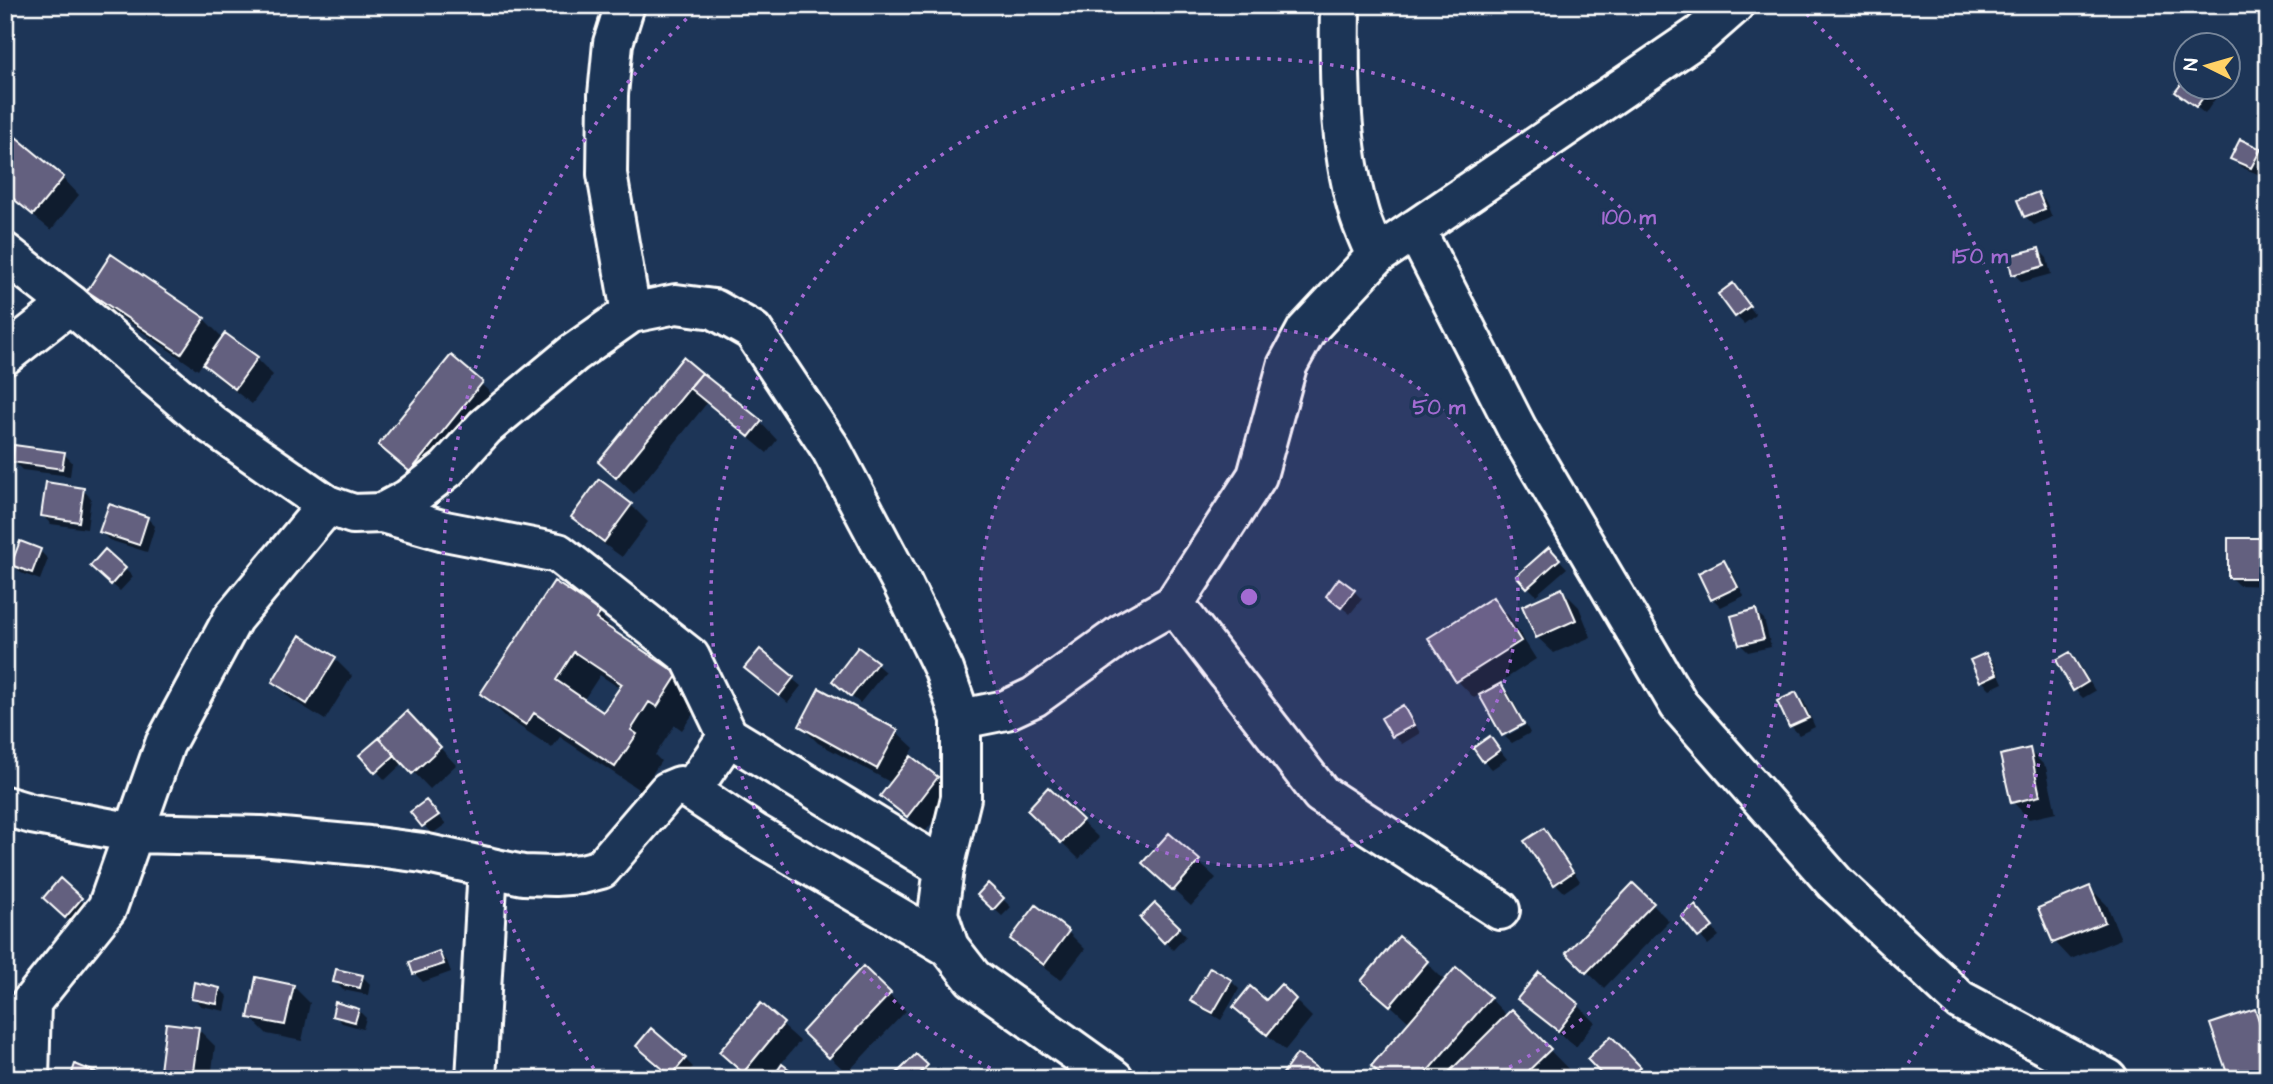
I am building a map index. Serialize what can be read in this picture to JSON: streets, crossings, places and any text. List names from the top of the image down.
{
  "north": "left",
  "rings": ["100 m", "150 m", "50 m"]
}
